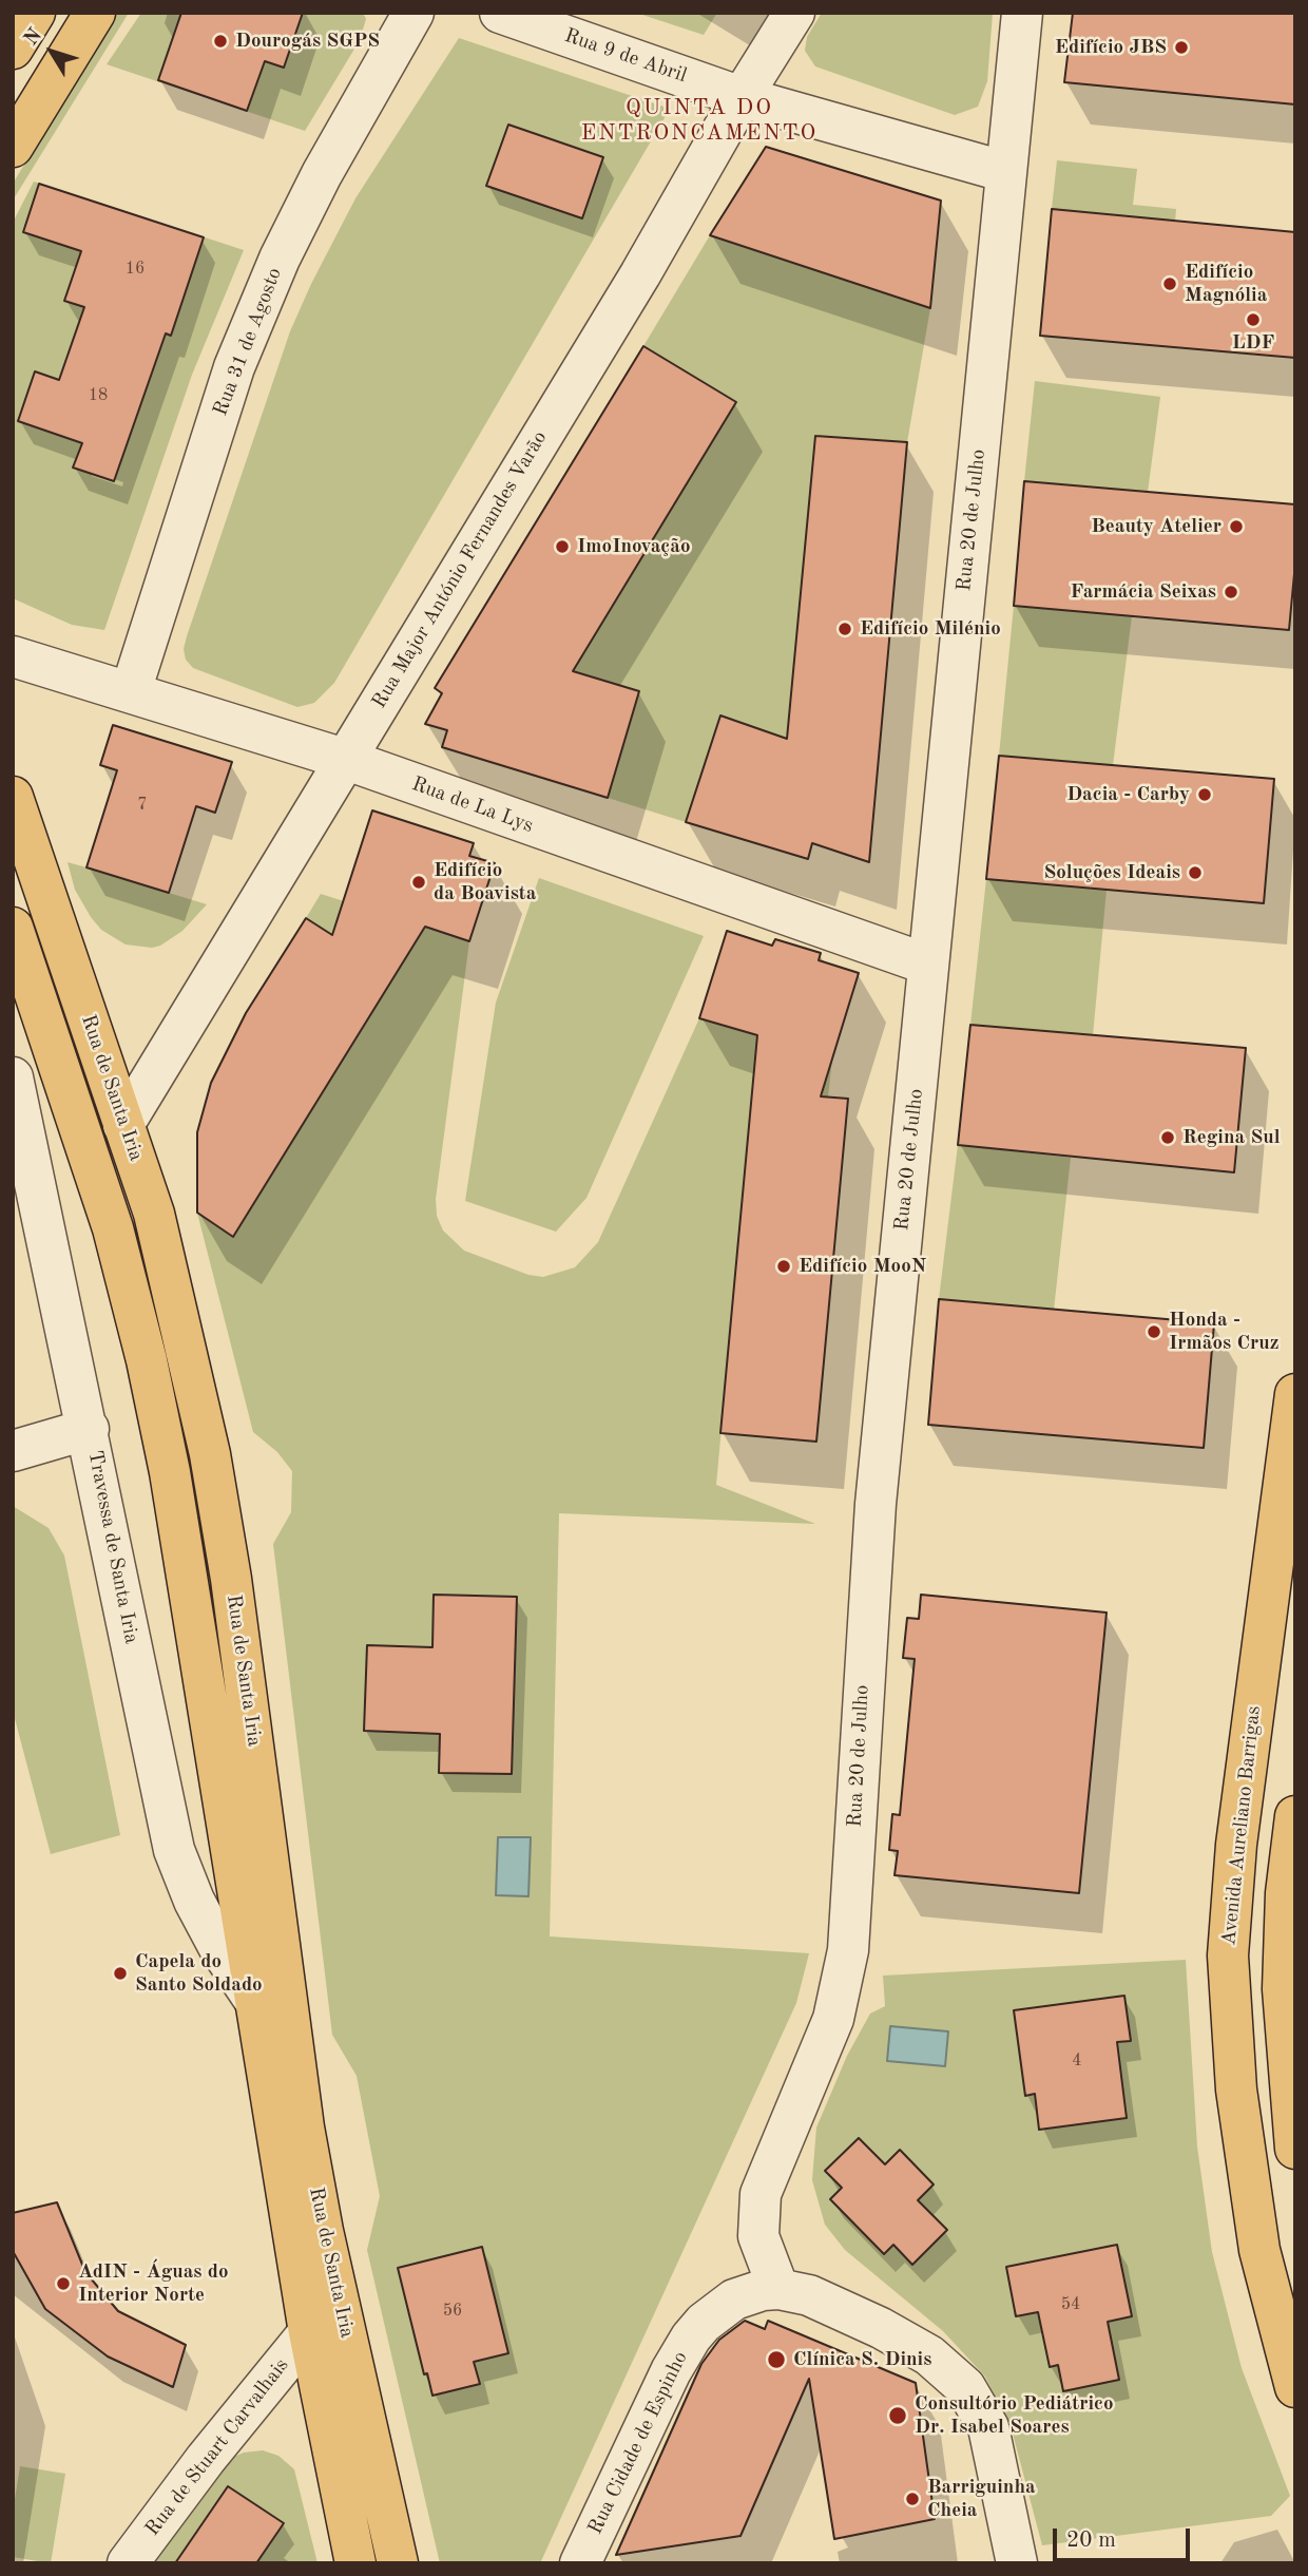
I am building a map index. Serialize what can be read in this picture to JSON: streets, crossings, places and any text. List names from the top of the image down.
{
  "streets": {
    "main road": ["Rua de Santa Iria", "Avenida Aureliano Barrigas"],
    "street": [
      "Rua 9 de Abril",
      "Rua 31 de Agosto",
      "Rua 20 de Julho",
      "Rua Major António Fernandes Varão",
      "Rua de La Lys",
      "Travessa de Santa Iria",
      "Rua Cidade de Espinho",
      "Rua de Stuart Carvalhais"
    ]
  },
  "crossings": [
    ["Rua 9 de Abril", "Rua 20 de Julho"],
    ["Rua 9 de Abril", "Rua Major António Fernandes Varão"],
    ["Rua 31 de Agosto", "Rua de La Lys"],
    ["Rua 20 de Julho", "Rua de La Lys"],
    ["Rua 20 de Julho", "Rua Cidade de Espinho"],
    ["Rua Major António Fernandes Varão", "Rua de La Lys"],
    ["Rua Major António Fernandes Varão", "Rua de Santa Iria"],
    ["Rua de Santa Iria", "Travessa de Santa Iria"],
    ["Rua de Santa Iria", "Rua de Stuart Carvalhais"]
  ],
  "districts": ["QUINTA DO ENTRONCAMENTO"],
  "places": [
    "Dourogás SGPS",
    "Edifício JBS",
    "Edifício Magnólia",
    "LDF",
    "Beauty Atelier",
    "ImoInovação",
    "Farmácia Seixas",
    "Edifício Milénio",
    "Dacia - Carby",
    "Soluções Ideais",
    "Edifício da Boavista",
    "Regina Sul",
    "Edifício MooN",
    "Honda - Irmãos Cruz",
    "Capela do Santo Soldado",
    "AdIN - Águas do Interior Norte",
    "Clínica S. Dinis",
    "Consultório Pediátrico Dr. Isabel Soares",
    "Barriguinha Cheia"
  ],
  "house_numbers": [
    "16",
    "18",
    "7",
    "4",
    "54",
    "56"
  ],
  "scale_bar": "20 m",
  "north": "top left"
}
